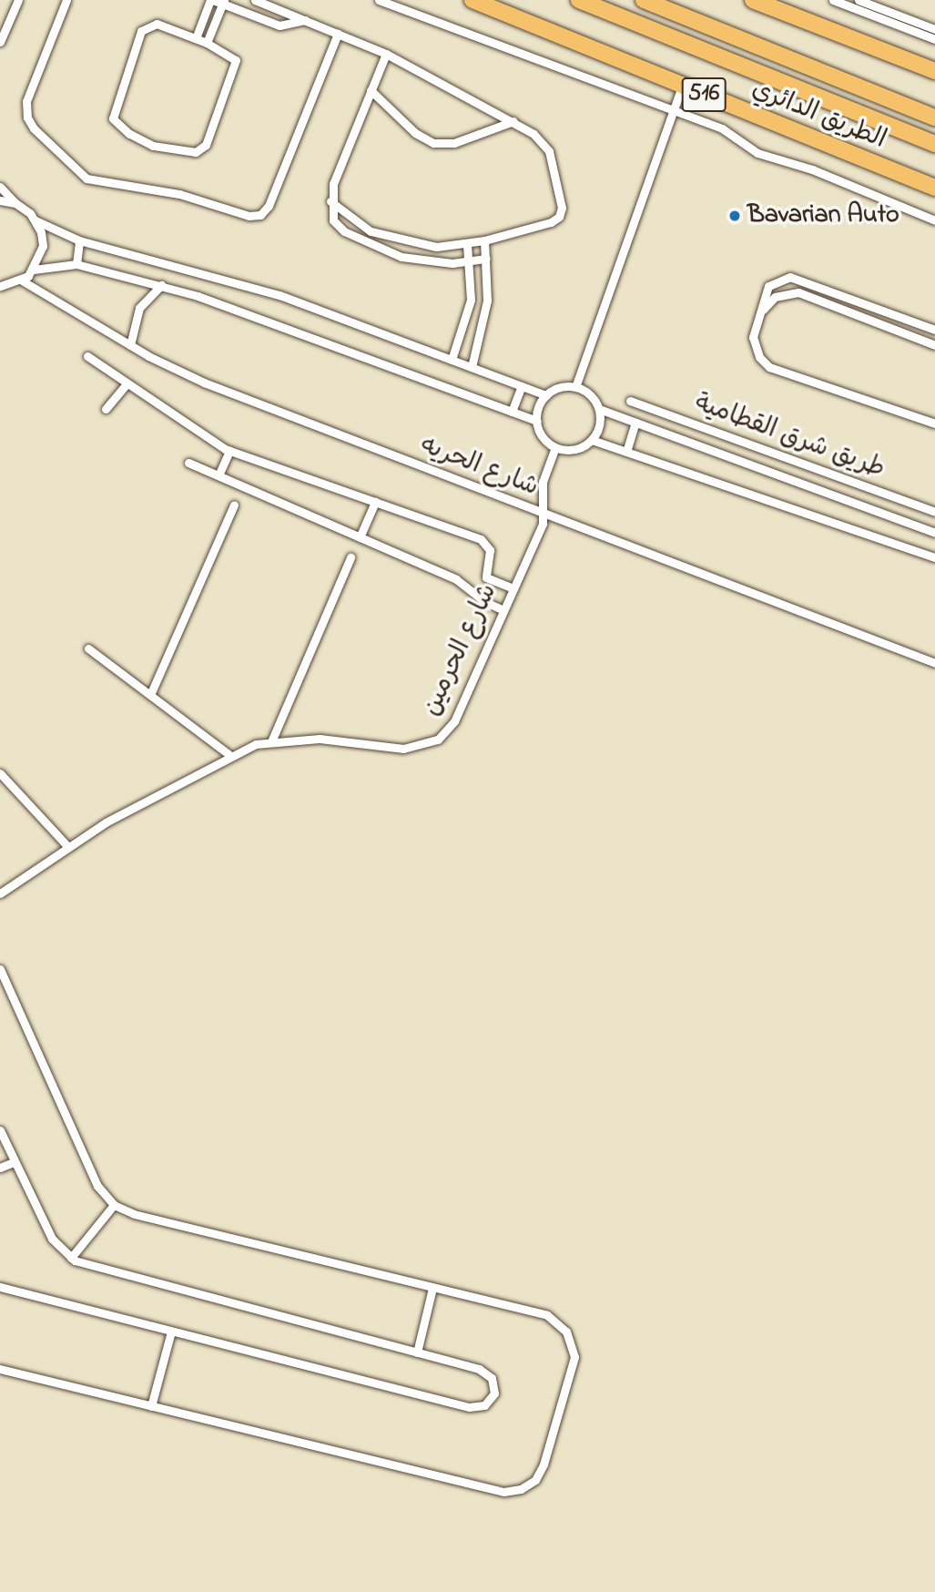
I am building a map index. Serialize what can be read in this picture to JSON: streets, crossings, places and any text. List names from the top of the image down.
{
  "streets": {
    "highway": ["516", "الطريق الدائري"],
    "street": ["طريق شرق القطامية", "شارع الحريه", "شارع الحرمين"]
  },
  "crossings": [
    ["شارع الحريه", "شارع الحرمين"]
  ],
  "places": ["Bavarian Auto"]
}
